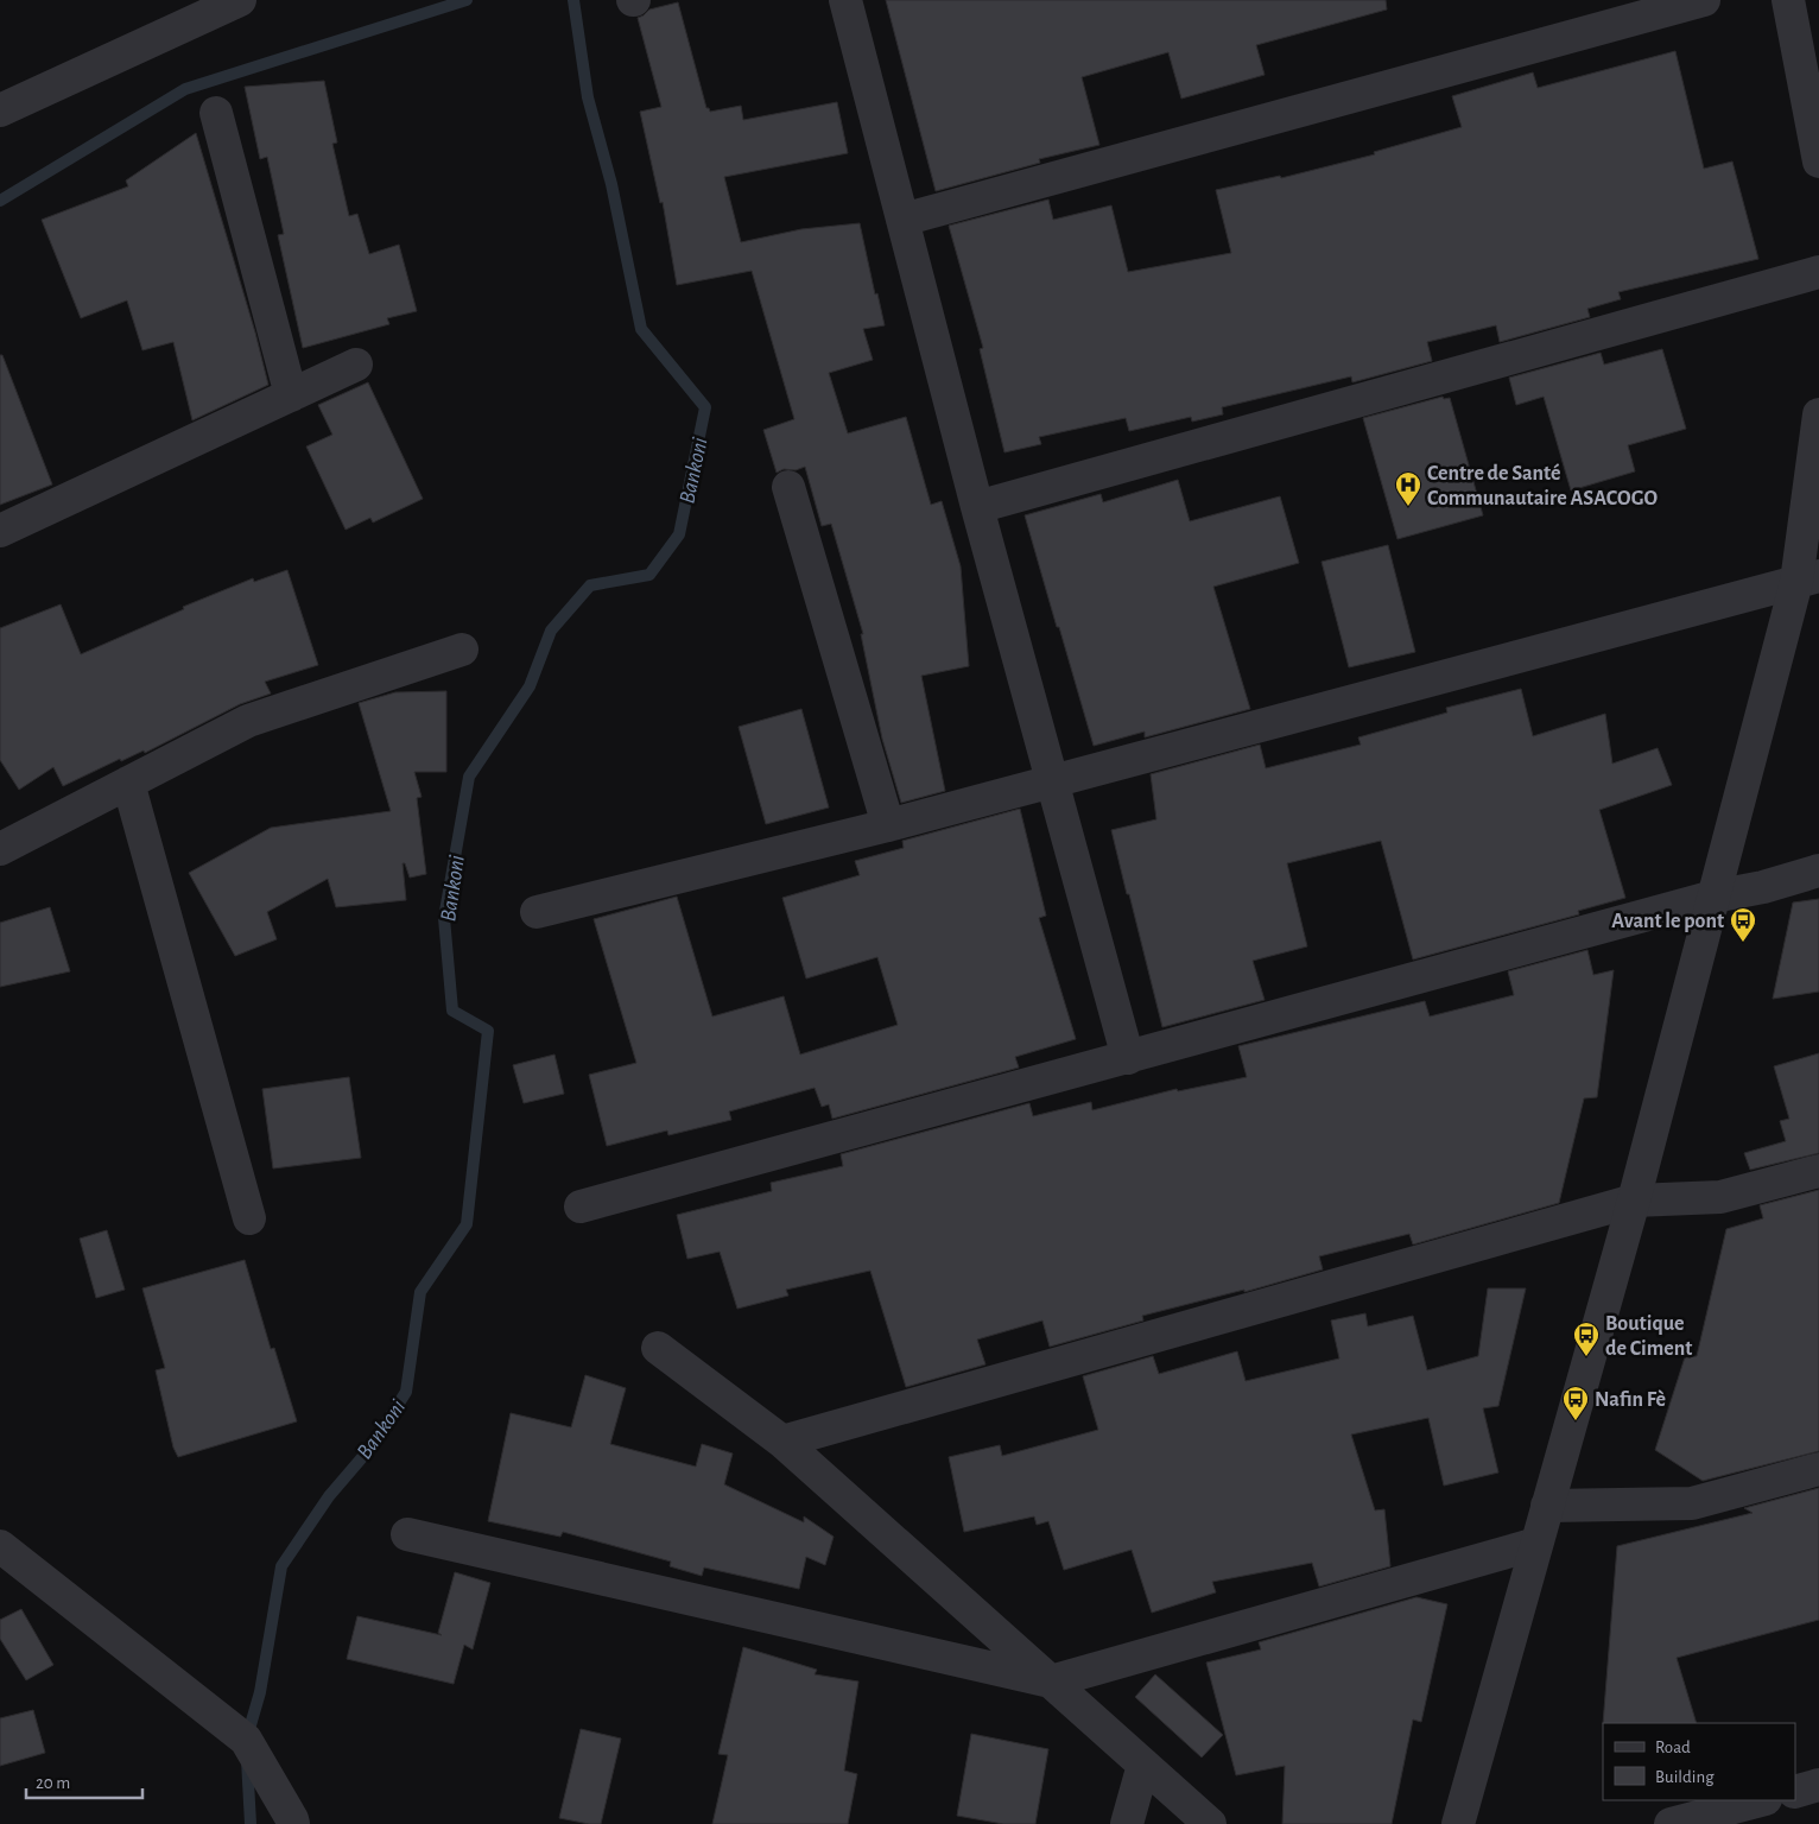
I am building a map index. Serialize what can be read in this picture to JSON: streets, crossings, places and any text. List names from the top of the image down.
{
  "water": ["Bankoni"],
  "places": {
    "hospital": ["Centre de Santé Communautaire ASACOGO"],
    "bus stop": ["Avant le pont", "Boutique de Ciment", "Nafin Fè"]
  },
  "legend": ["Road", "Building"],
  "scale_bar": "20 m"
}
